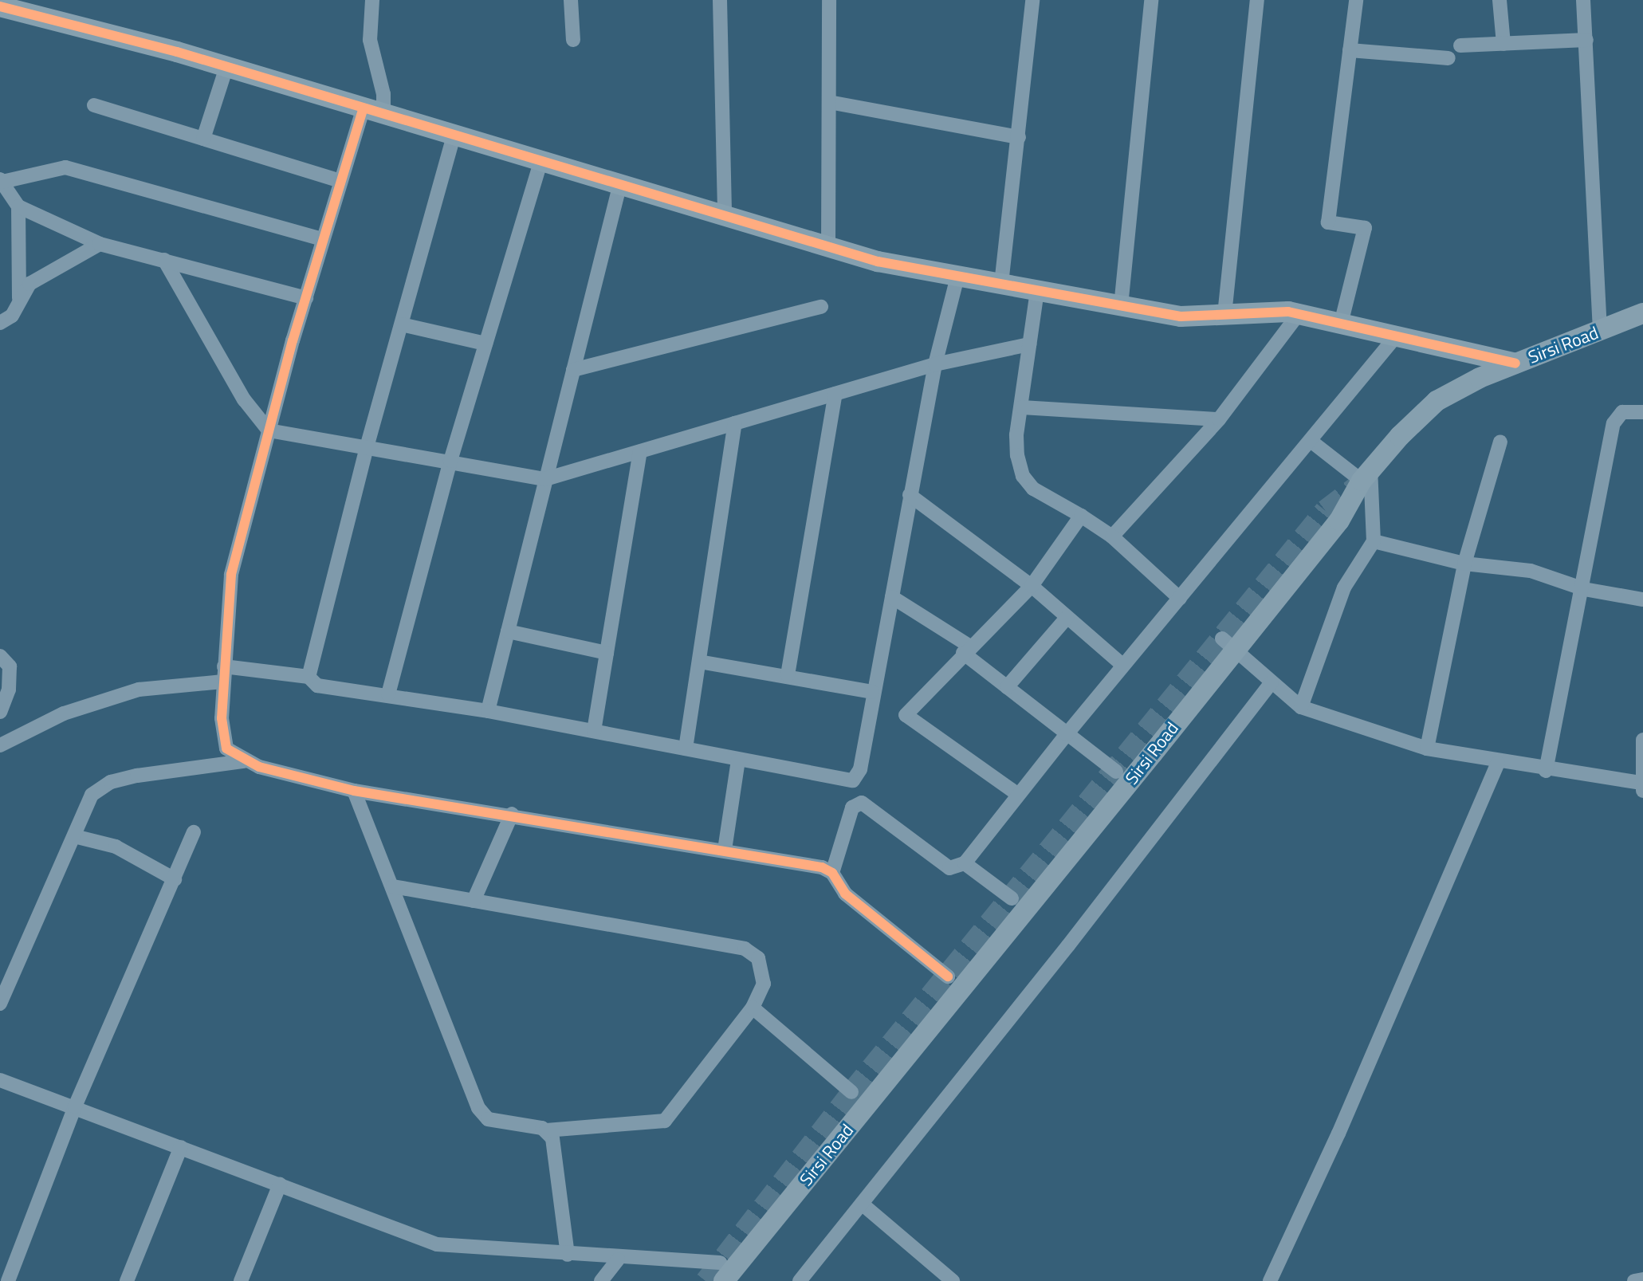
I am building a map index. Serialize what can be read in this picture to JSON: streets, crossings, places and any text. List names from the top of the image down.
{
  "streets": {
    "street": ["Sirsi Road"]
  }
}
